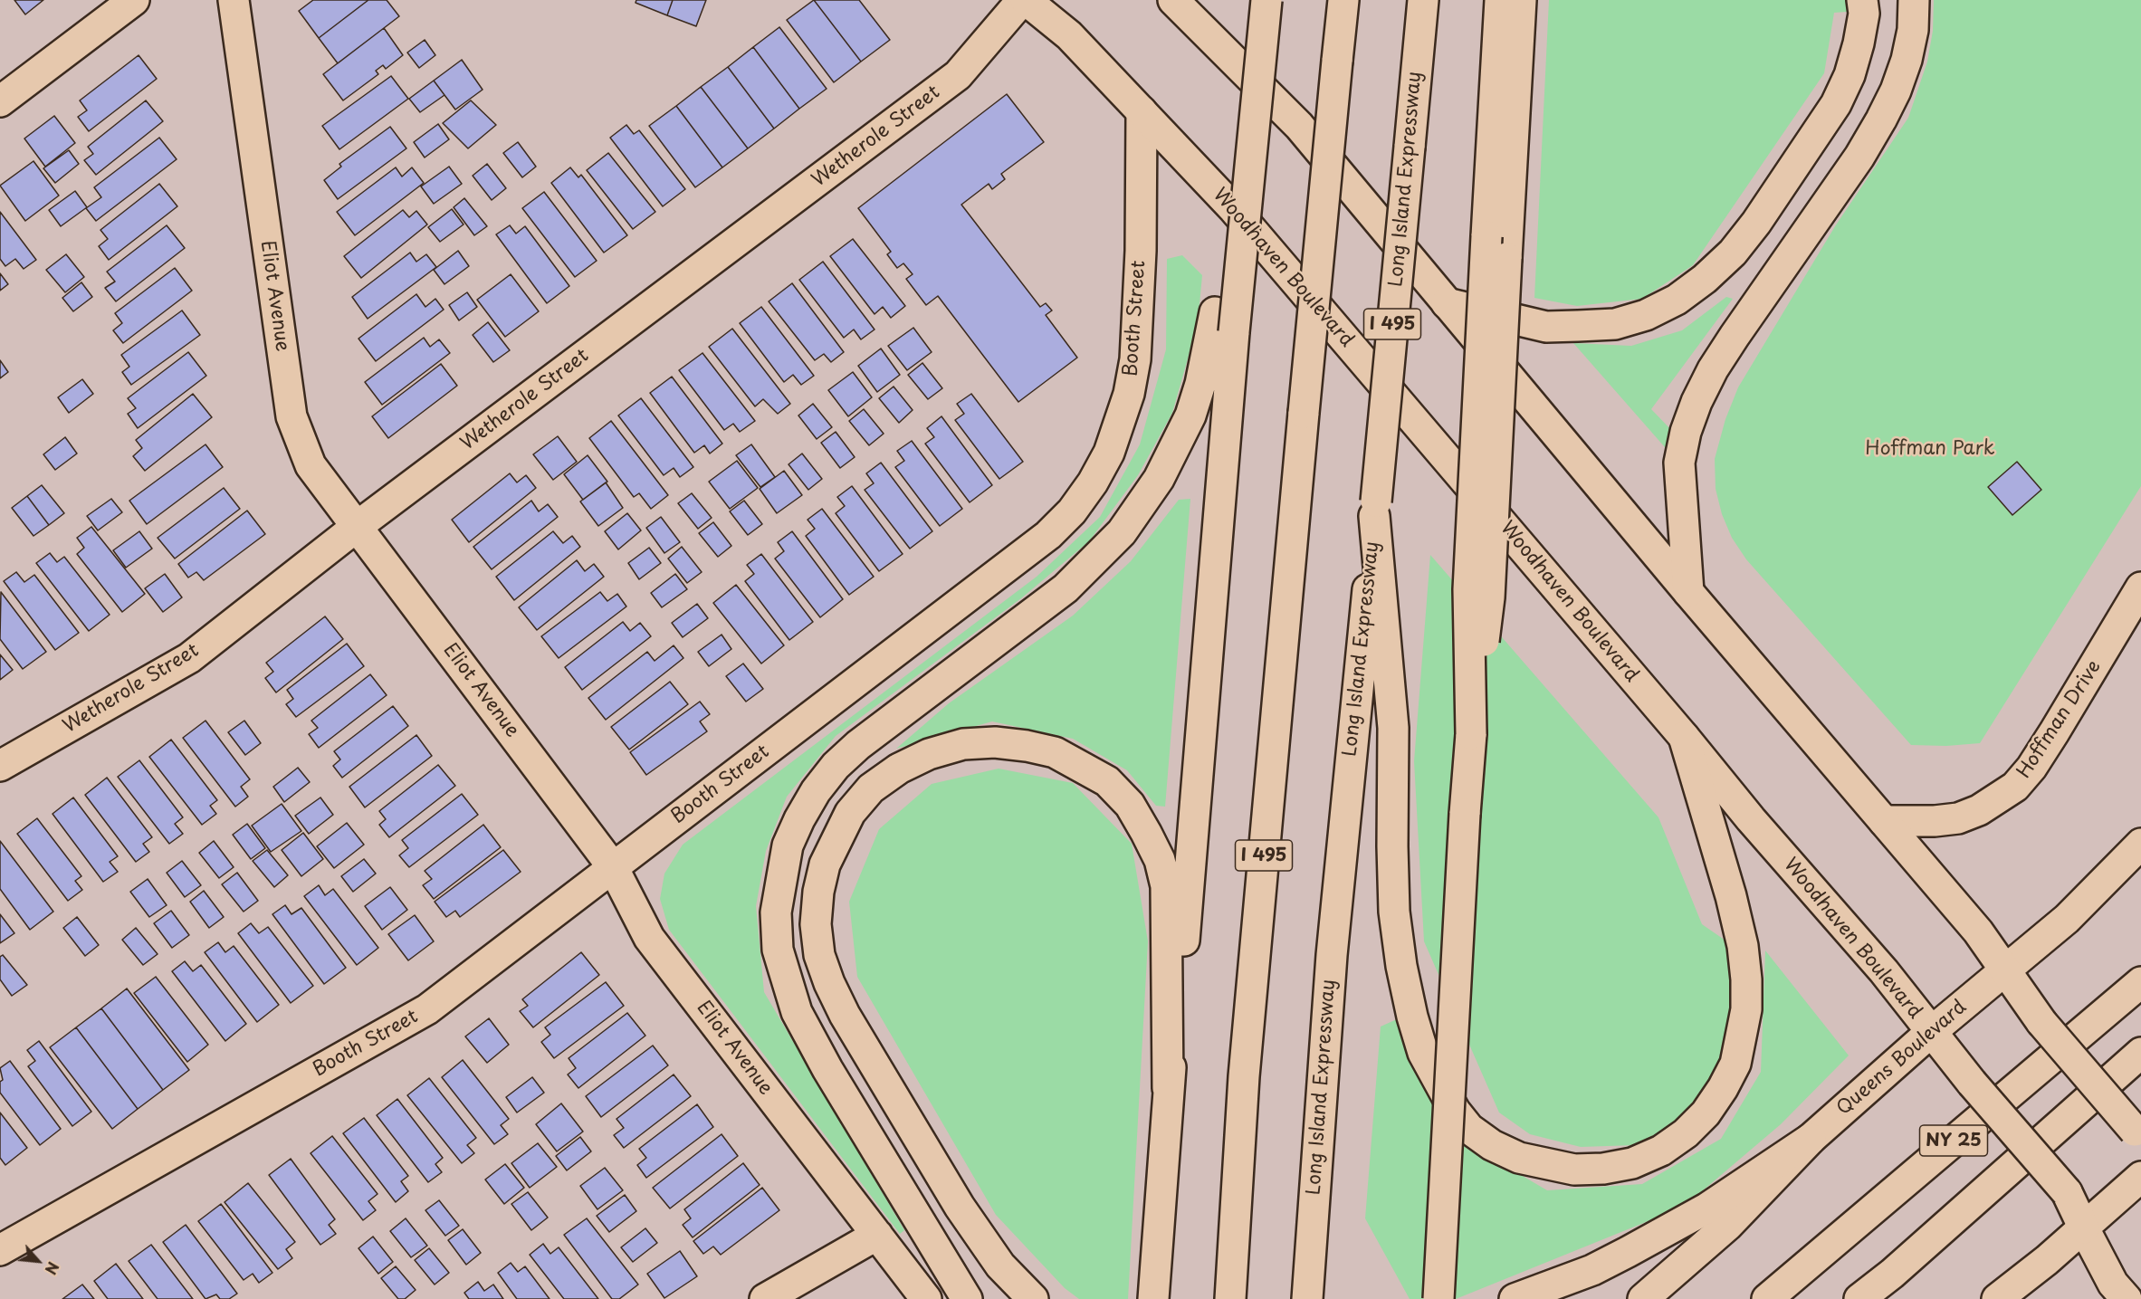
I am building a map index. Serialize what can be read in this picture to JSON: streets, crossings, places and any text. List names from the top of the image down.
{
  "streets": {
    "main road": [
      "Wetherole Street",
      "Long Island Expressway",
      "Woodhaven Boulevard",
      "Eliot Avenue",
      "Booth Street",
      "I 495",
      "Hoffman Drive",
      "Queens Boulevard",
      "NY 25"
    ]
  },
  "crossings": [
    ["Wetherole Street", "Woodhaven Boulevard"],
    ["Wetherole Street", "Eliot Avenue"],
    ["Woodhaven Boulevard", "Booth Street"],
    ["Woodhaven Boulevard", "Queens Boulevard"],
    ["Eliot Avenue", "Booth Street"]
  ],
  "parks": ["Hoffman Park"],
  "north": "bottom right"
}
